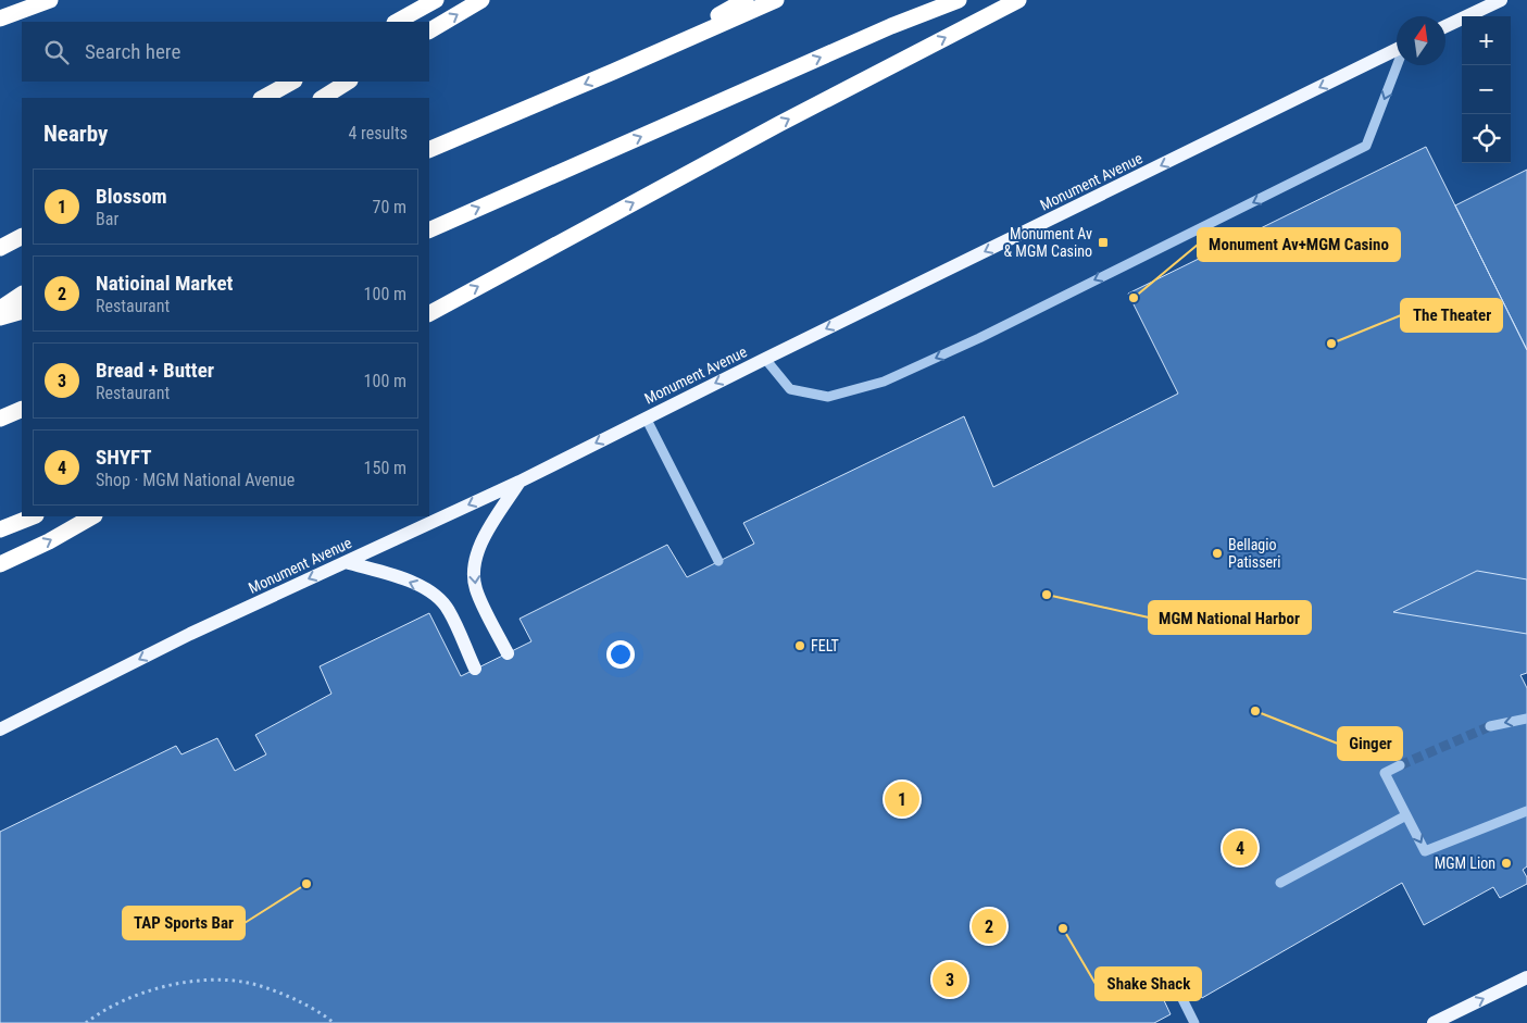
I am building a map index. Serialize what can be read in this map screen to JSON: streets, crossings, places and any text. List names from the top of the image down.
{
  "streets": {
    "main road": ["Monument Avenue"]
  },
  "one_way": ["Monument Avenue"],
  "places": {
    "transit": ["Monument Av & MGM Casino"],
    "other": [
      "Monument Av+MGM Casino",
      "The Theater",
      "Bellagio Patisseri",
      "MGM National Harbor",
      "FELT",
      "Ginger",
      "MGM Lion",
      "TAP Sports Bar",
      "Shake Shack"
    ]
  },
  "north": "top",
  "page": {
    "map_buttons": ["+", "−"],
    "search": "Search here",
    "heading": ["Nearby", "4 results"],
    "list": [
      {
        "mark": "1",
        "name": "Blossom",
        "note": "Bar",
        "value": "70 m"
      },
      {
        "mark": "2",
        "name": "Natioinal Market",
        "note": "Restaurant",
        "value": "100 m"
      },
      {
        "mark": "3",
        "name": "Bread + Butter",
        "note": "Restaurant",
        "value": "100 m"
      },
      {
        "mark": "4",
        "name": "SHYFT",
        "note": "Shop · MGM National Avenue",
        "value": "150 m"
      }
    ],
    "pins": [
      "1",
      "4",
      "2",
      "3"
    ]
  }
}
